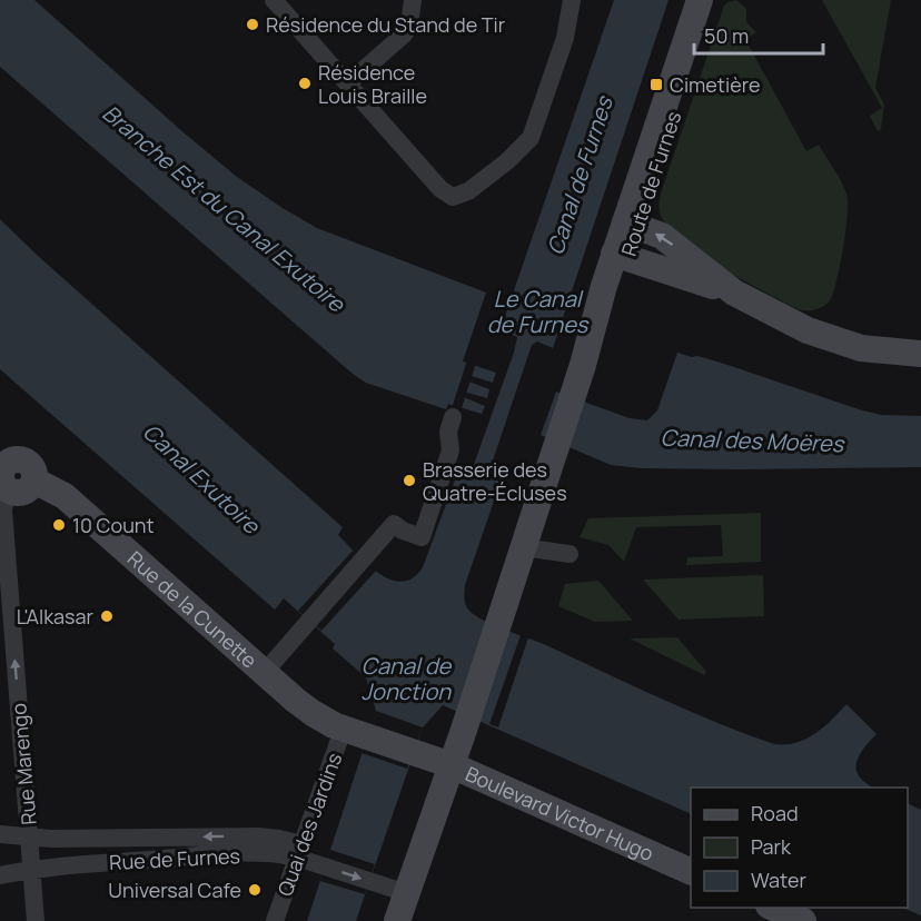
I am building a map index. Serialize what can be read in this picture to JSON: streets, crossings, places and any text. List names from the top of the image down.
{
  "streets": {
    "main road": ["Route de Furnes", "Rue de la Cunette", "Boulevard Victor Hugo"],
    "street": ["Rue Marengo", "Quai des Jardins", "Rue de Furnes"]
  },
  "crossings": [
    ["Route de Furnes", "Rue de la Cunette"],
    ["Route de Furnes", "Boulevard Victor Hugo"],
    ["Route de Furnes", "Rue de Furnes"],
    ["Rue de la Cunette", "Rue Marengo"],
    ["Rue de la Cunette", "Boulevard Victor Hugo"],
    ["Rue de la Cunette", "Quai des Jardins"],
    ["Rue Marengo", "Rue de Furnes"],
    ["Quai des Jardins", "Rue de Furnes"]
  ],
  "one_way": ["Rue Marengo"],
  "water": [
    "Canal de Furnes",
    "Branche Est du Canal Exutoire",
    "Le Canal de Furnes",
    "Canal des Moëres",
    "Canal Exutoire",
    "Canal de Jonction"
  ],
  "places": {
    "other": [
      "Résidence du Stand de Tir",
      "Résidence Louis Braille",
      "Brasserie des Quatre-Écluses",
      "10 Count",
      "L'Alkasar",
      "Universal Cafe"
    ],
    "transit": ["Cimetière"]
  },
  "legend": ["Road", "Park", "Water"],
  "scale_bar": "50 m"
}
